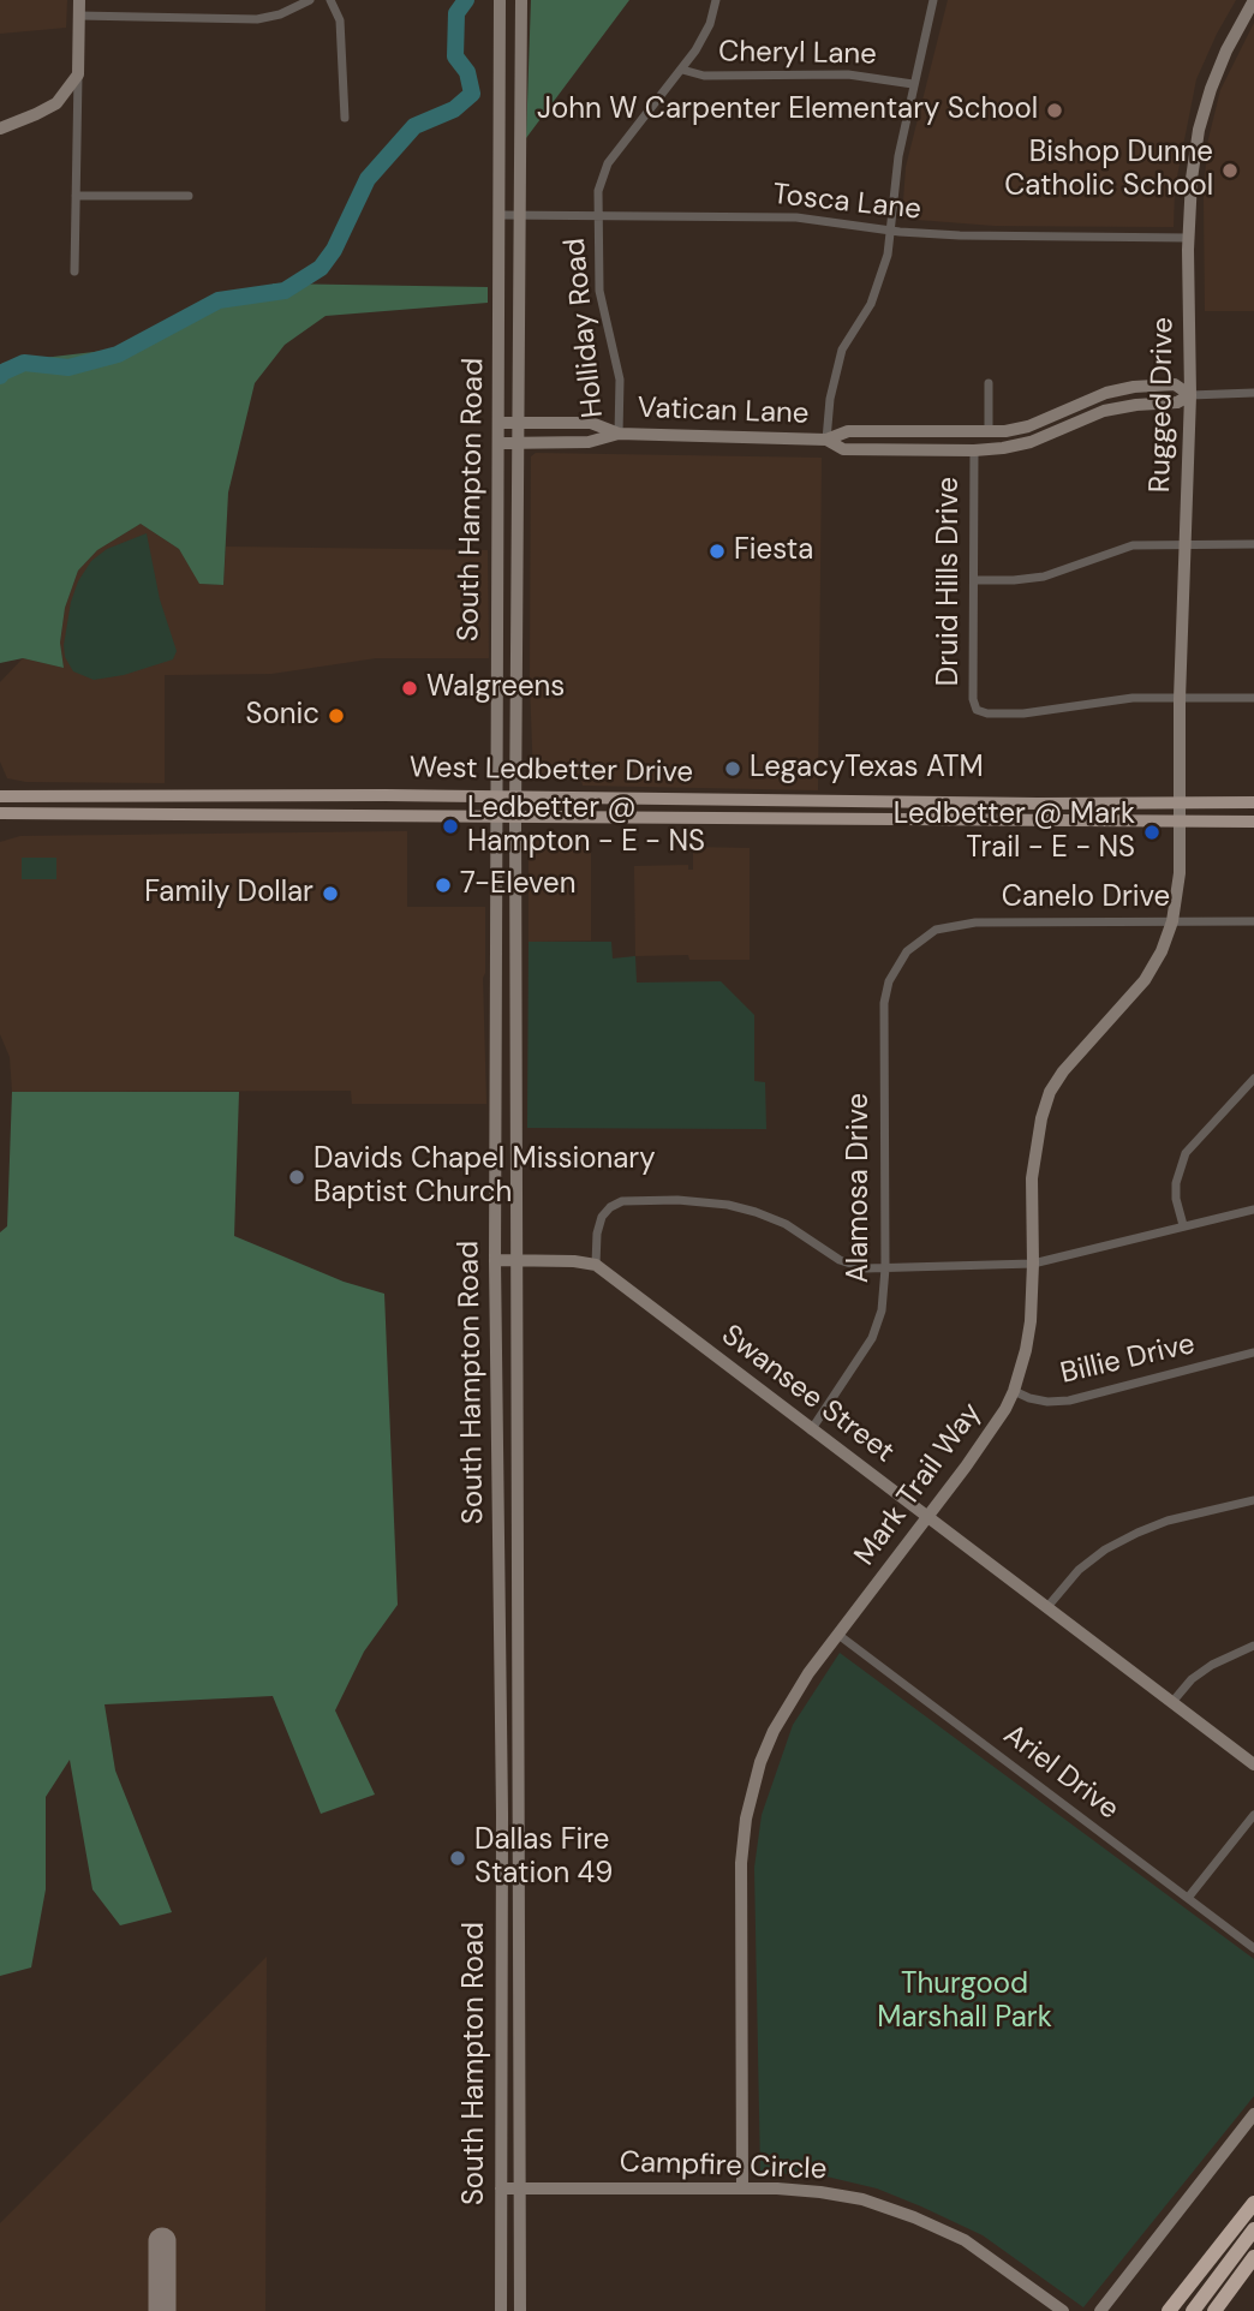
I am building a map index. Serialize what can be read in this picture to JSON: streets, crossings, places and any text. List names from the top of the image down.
{
  "streets": {
    "main road": ["West Ledbetter Drive"],
    "street": [
      "Cheryl Lane",
      "Tosca Lane",
      "Holliday Road",
      "Rugged Drive",
      "Vatican Lane",
      "South Hampton Road",
      "Druid Hills Drive",
      "Canelo Drive",
      "Alamosa Drive",
      "Billie Drive",
      "Swansee Street",
      "Mark Trail Way",
      "Ariel Drive",
      "Campfire Circle"
    ]
  },
  "crossings": [
    ["Cheryl Lane", "Holliday Road"],
    ["Tosca Lane", "Holliday Road"],
    ["Tosca Lane", "Rugged Drive"],
    ["Tosca Lane", "South Hampton Road"],
    ["Holliday Road", "Vatican Lane"],
    ["Rugged Drive", "Vatican Lane"],
    ["Rugged Drive", "Druid Hills Drive"],
    ["Rugged Drive", "West Ledbetter Drive"],
    ["Rugged Drive", "Mark Trail Way"],
    ["Vatican Lane", "South Hampton Road"],
    ["Vatican Lane", "Druid Hills Drive"],
    ["South Hampton Road", "West Ledbetter Drive"],
    ["South Hampton Road", "Campfire Circle"],
    ["West Ledbetter Drive", "Mark Trail Way"],
    ["Canelo Drive", "Alamosa Drive"],
    ["Canelo Drive", "Mark Trail Way"],
    ["Alamosa Drive", "Swansee Street"],
    ["Billie Drive", "Mark Trail Way"],
    ["Swansee Street", "Mark Trail Way"],
    ["Mark Trail Way", "Ariel Drive"],
    ["Mark Trail Way", "Campfire Circle"]
  ],
  "parks": ["Thurgood Marshall Park"],
  "places": [
    "John W Carpenter Elementary School",
    "Bishop Dunne Catholic School",
    "Fiesta",
    "Walgreens",
    "Sonic",
    "LegacyTexas ATM",
    "Ledbetter @ Hampton - E - NS",
    "Ledbetter @ Mark Trail - E - NS",
    "7-Eleven",
    "Family Dollar",
    "Davids Chapel Missionary Baptist Church",
    "Dallas Fire Station 49"
  ]
}
